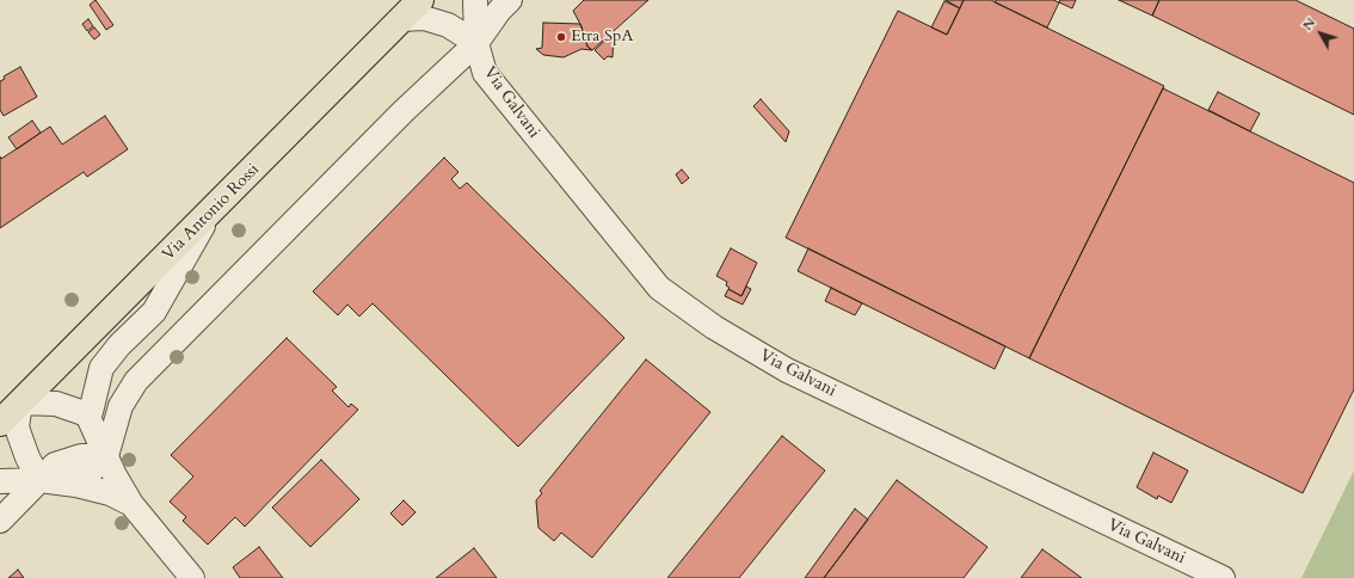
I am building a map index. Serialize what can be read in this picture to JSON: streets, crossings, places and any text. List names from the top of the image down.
{
  "streets": {
    "main road": ["Via Antonio Rossi"],
    "street": ["Via Galvani"]
  },
  "places": ["Etra SpA"],
  "north": "top left"
}
